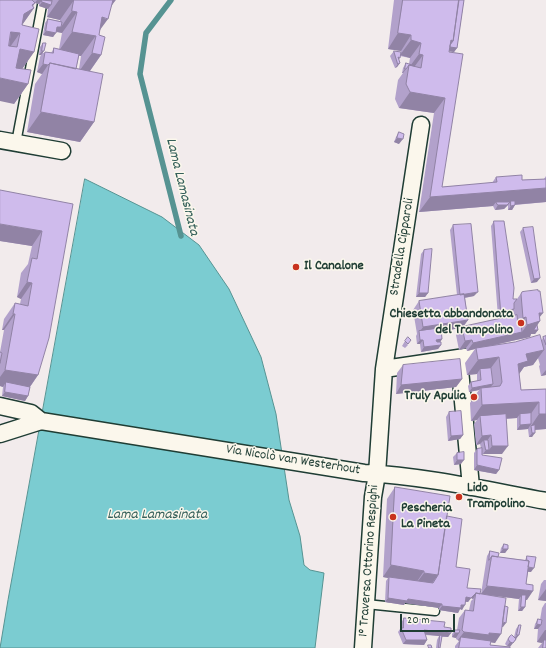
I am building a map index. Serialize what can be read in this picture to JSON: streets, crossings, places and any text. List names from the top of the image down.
{
  "streets": {
    "street": ["Stradella Cipparoli", "Via Nicolò van Westerhout", "1° Traversa Ottorino Respighi"]
  },
  "crossings": [
    ["Stradella Cipparoli", "Via Nicolò van Westerhout"],
    ["Stradella Cipparoli", "1° Traversa Ottorino Respighi"],
    ["Via Nicolò van Westerhout", "1° Traversa Ottorino Respighi"]
  ],
  "water": ["Lama Lamasinata"],
  "places": [
    "Il Canalone",
    "Chiesetta abbandonata del Trampolino",
    "Truly Apulia",
    "Lido Trampolino",
    "Pescheria La Pineta"
  ],
  "scale_bar": "20 m"
}
